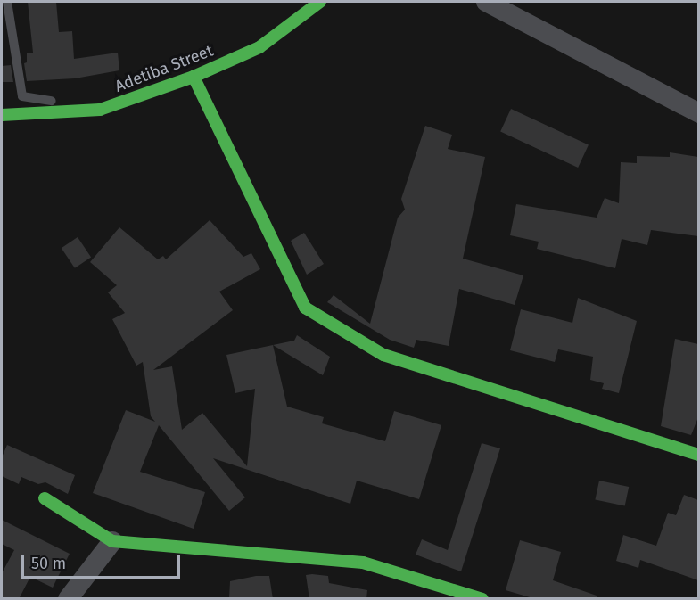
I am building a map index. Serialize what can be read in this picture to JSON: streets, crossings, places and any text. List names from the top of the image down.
{
  "streets": {
    "street": ["Adetiba Street"]
  },
  "scale_bar": "50 m"
}
